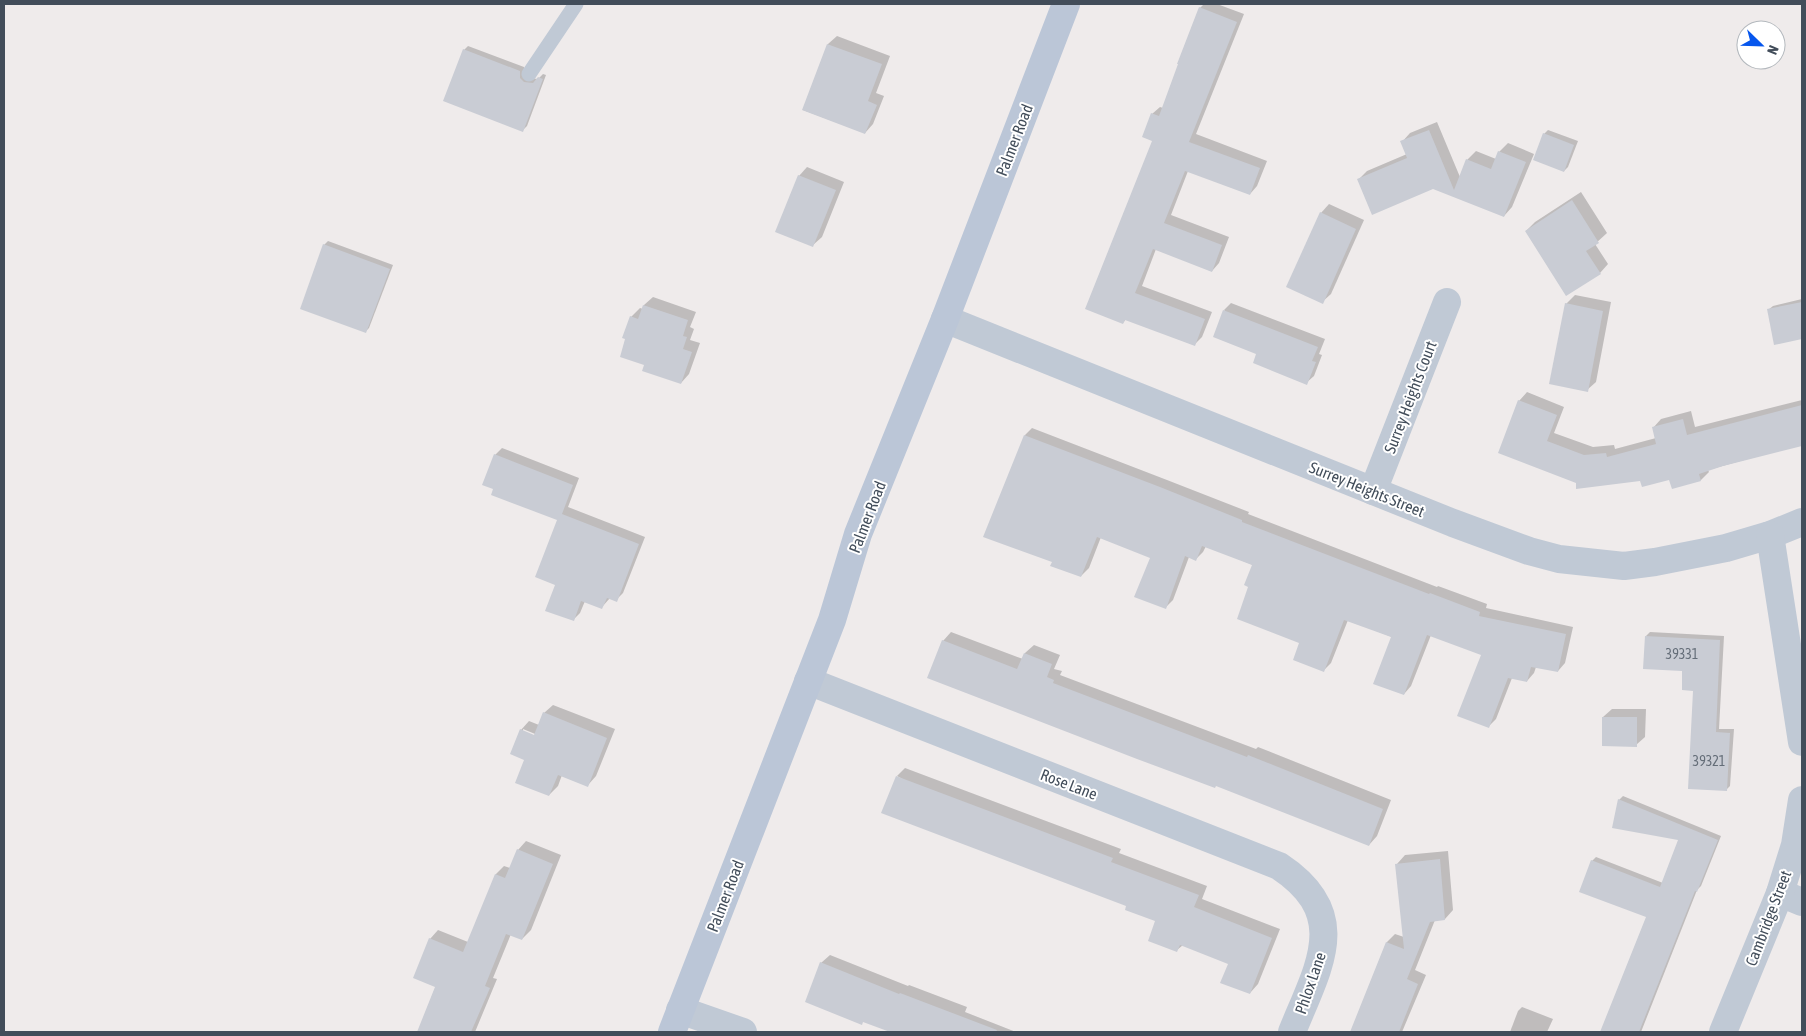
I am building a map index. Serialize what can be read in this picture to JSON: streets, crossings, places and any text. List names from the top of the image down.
{
  "streets": {
    "street": [
      "Palmer Road",
      "Surrey Heights Court",
      "Surrey Heights Street",
      "Rose Lane",
      "Cambridge Street",
      "Phlox Lane"
    ]
  },
  "crossings": [
    ["Palmer Road", "Surrey Heights Street"],
    ["Palmer Road", "Rose Lane"],
    ["Surrey Heights Court", "Surrey Heights Street"],
    ["Rose Lane", "Phlox Lane"]
  ],
  "house_numbers": ["39331", "39321"],
  "north": "bottom right"
}
